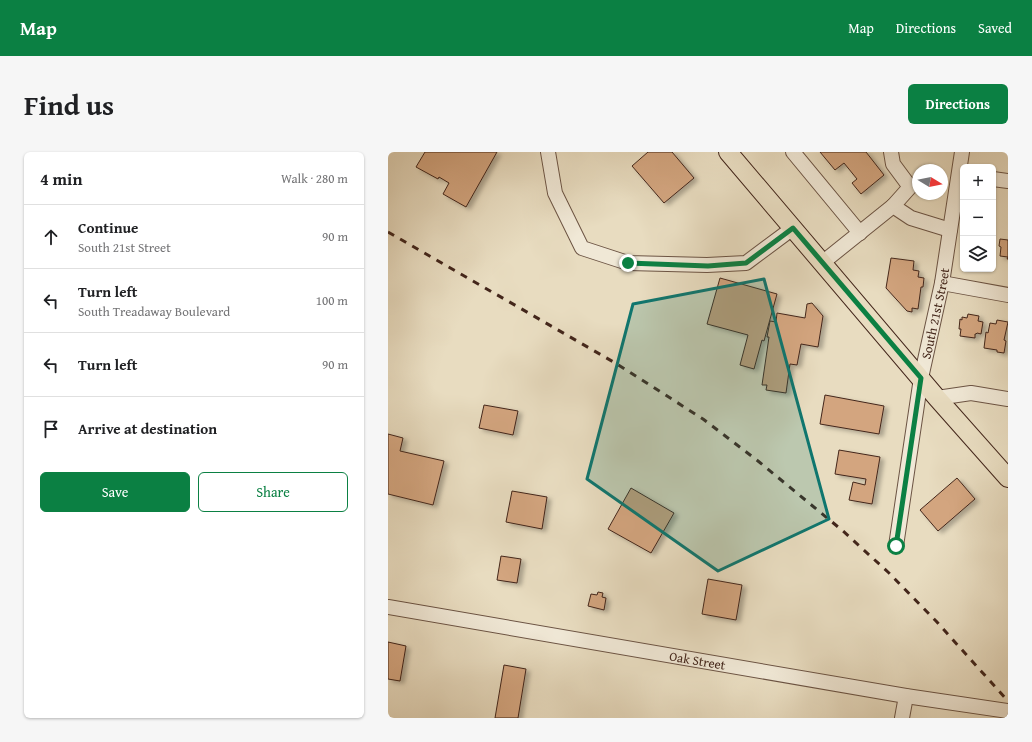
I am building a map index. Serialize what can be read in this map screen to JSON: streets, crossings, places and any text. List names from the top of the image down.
{
  "streets": {
    "street": ["South 21st Street", "Oak Street"]
  },
  "north": "right",
  "page": {
    "header": "Map",
    "nav": ["Map", "Directions", "Saved"],
    "title": "Find us",
    "buttons": [
      "Directions",
      ["Save", "Share"]
    ],
    "heading": ["4 min", "Walk · 280 m"],
    "map_buttons": ["+", "−"],
    "list": [
      ["Continue", "South 21st Street", "90 m"],
      ["Turn left", "South Treadaway Boulevard", "100 m"],
      ["Turn left", "90 m"],
      "Arrive at destination"
    ]
  }
}
